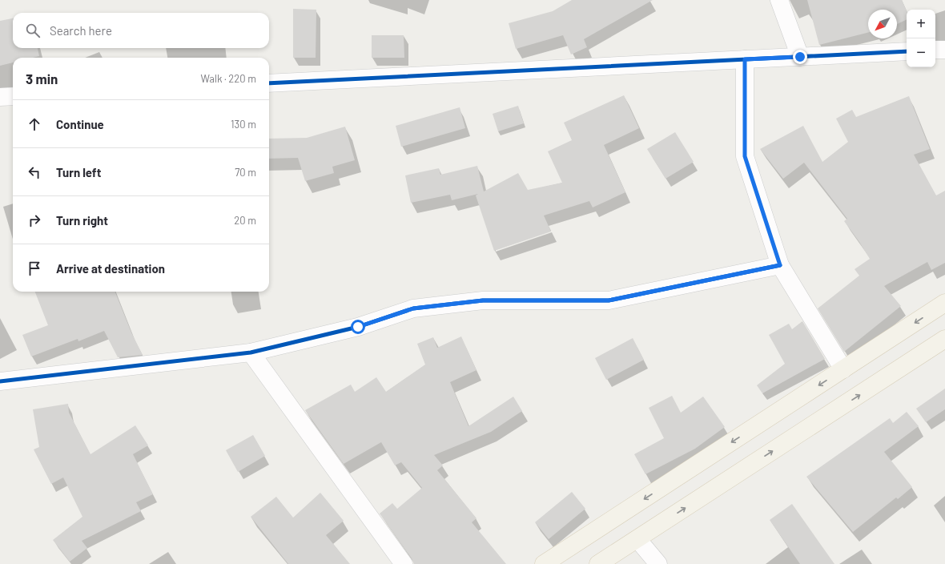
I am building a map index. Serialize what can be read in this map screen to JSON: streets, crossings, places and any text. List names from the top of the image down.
{
  "north": "bottom left",
  "page": {
    "map_buttons": ["+", "−"],
    "search": "Search here",
    "heading": ["3 min", "Walk · 220 m"],
    "list": [
      ["Continue", "130 m"],
      ["Turn left", "70 m"],
      ["Turn right", "20 m"],
      "Arrive at destination"
    ]
  }
}
